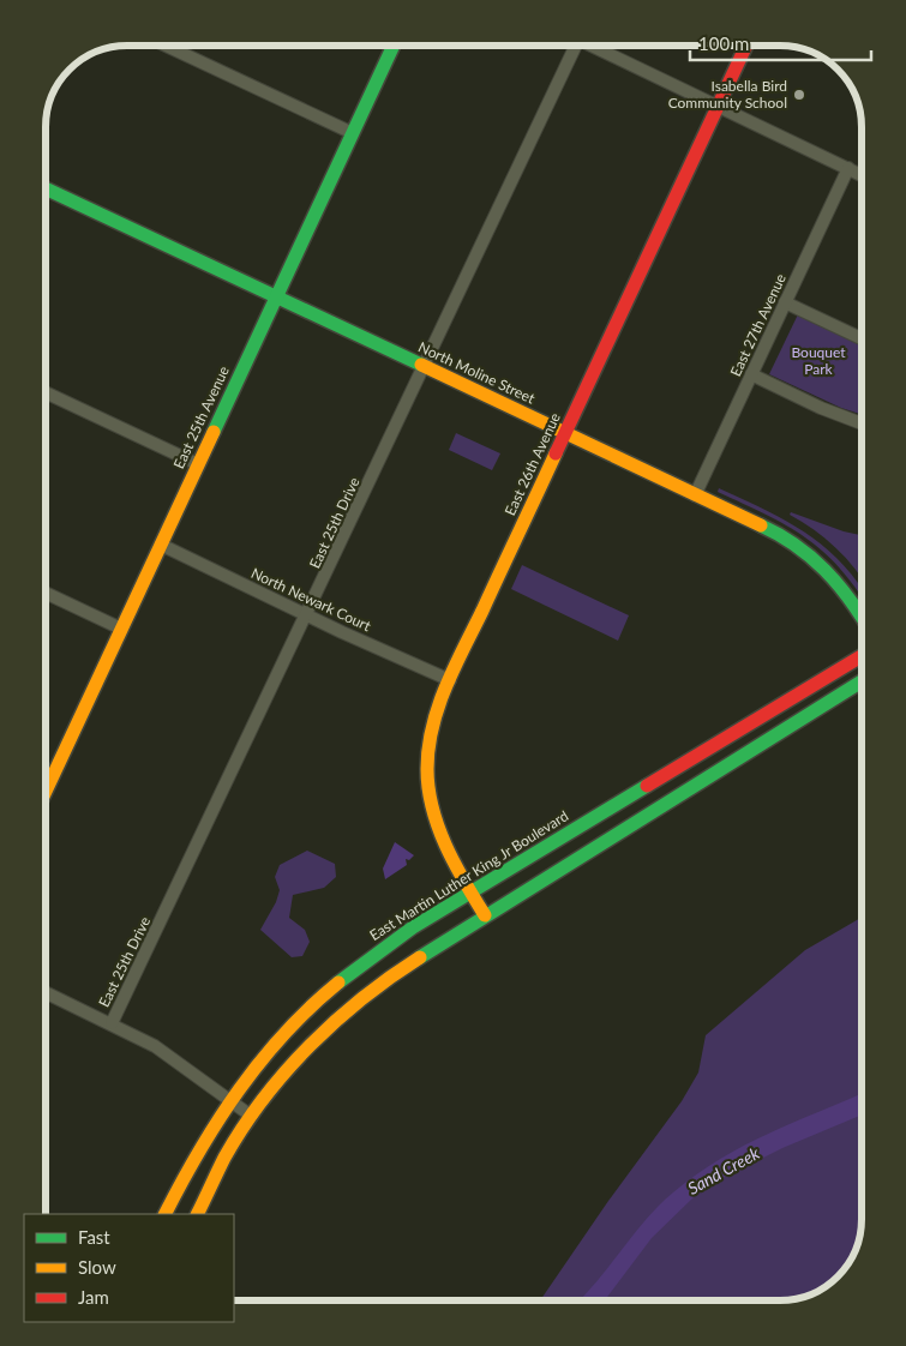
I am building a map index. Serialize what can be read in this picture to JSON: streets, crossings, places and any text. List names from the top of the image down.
{
  "streets": {
    "street": [
      "East 27th Avenue",
      "North Moline Street",
      "East 25th Avenue",
      "East 26th Avenue",
      "East 25th Drive",
      "North Newark Court",
      "East Martin Luther King Jr Boulevard"
    ]
  },
  "crossings": [
    ["East 27th Avenue", "North Moline Street"],
    ["North Moline Street", "East 25th Avenue"],
    ["North Moline Street", "East 26th Avenue"],
    ["North Moline Street", "East 25th Drive"],
    ["East 25th Avenue", "North Newark Court"],
    ["East 26th Avenue", "North Newark Court"],
    ["East 26th Avenue", "East Martin Luther King Jr Boulevard"],
    ["East 25th Drive", "North Newark Court"]
  ],
  "water": ["Sand Creek"],
  "parks": ["Bouquet Park"],
  "places": ["Isabella Bird Community School"],
  "legend": ["Fast", "Slow", "Jam"],
  "scale_bar": "100 m"
}
